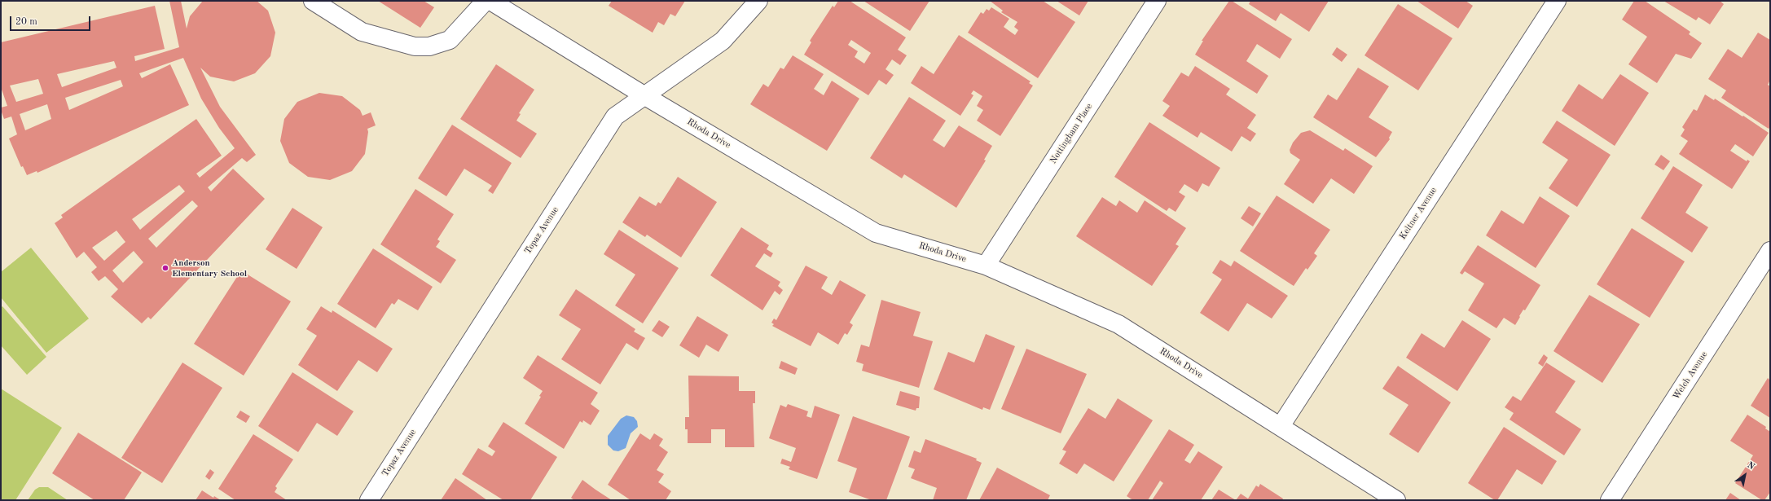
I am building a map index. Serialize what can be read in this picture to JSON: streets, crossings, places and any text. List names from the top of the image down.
{
  "streets": {
    "street": [
      "Rhoda Drive",
      "Nottingham Place",
      "Keltner Avenue",
      "Topaz Avenue",
      "Welch Avenue"
    ]
  },
  "crossings": [
    ["Rhoda Drive", "Nottingham Place"],
    ["Rhoda Drive", "Keltner Avenue"],
    ["Rhoda Drive", "Topaz Avenue"]
  ],
  "places": ["Anderson Elementary School"],
  "scale_bar": "20 m",
  "north": "top right"
}
